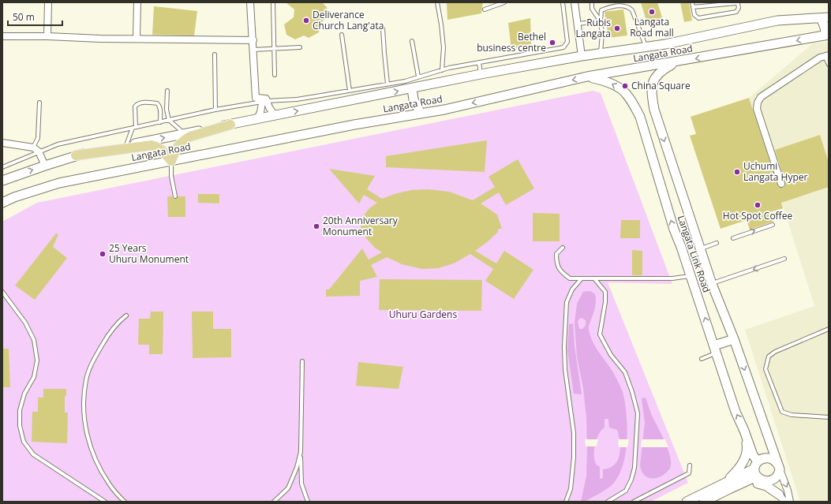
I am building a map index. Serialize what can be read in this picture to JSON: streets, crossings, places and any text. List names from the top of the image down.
{
  "streets": {
    "main road": ["Langata Road", "Langata Link Road"]
  },
  "crossings": [
    ["Langata Road", "Langata Link Road"]
  ],
  "parks": ["Uhuru Gardens"],
  "places": [
    "Langata Road mall",
    "Deliverance Church Lang'ata",
    "Rubis Langata",
    "Bethel business centre",
    "China Square",
    "Uchumi Langata Hyper",
    "Hot Spot Coffee",
    "20th Anniversary Monument",
    "25 Years Uhuru Monument"
  ],
  "scale_bar": "50 m"
}
